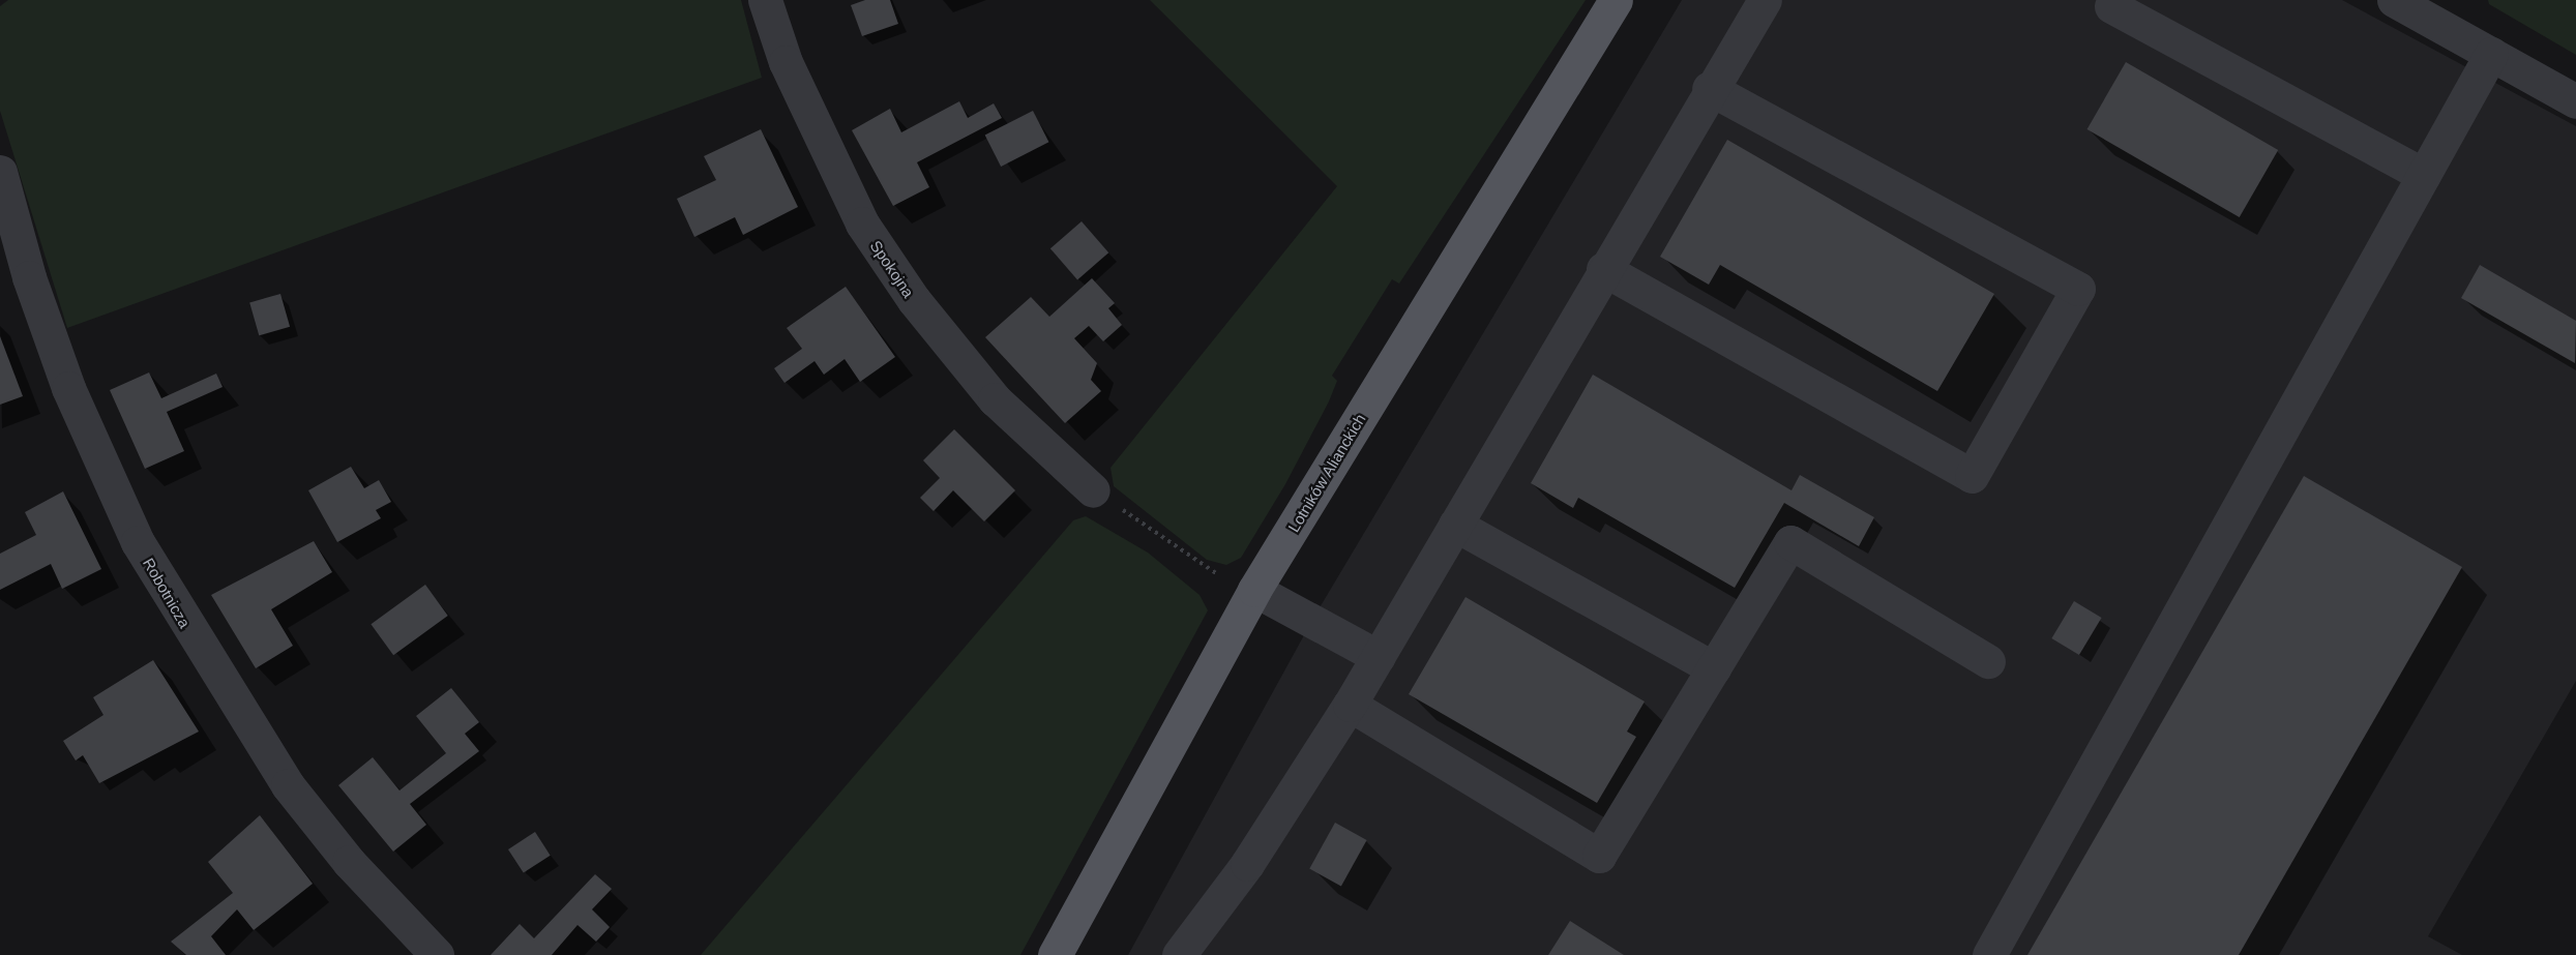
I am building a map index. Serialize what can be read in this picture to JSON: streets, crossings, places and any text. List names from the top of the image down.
{
  "streets": {
    "main road": ["Lotników Alianckich"],
    "street": ["Spokojna", "Robotnicza"]
  }
}
